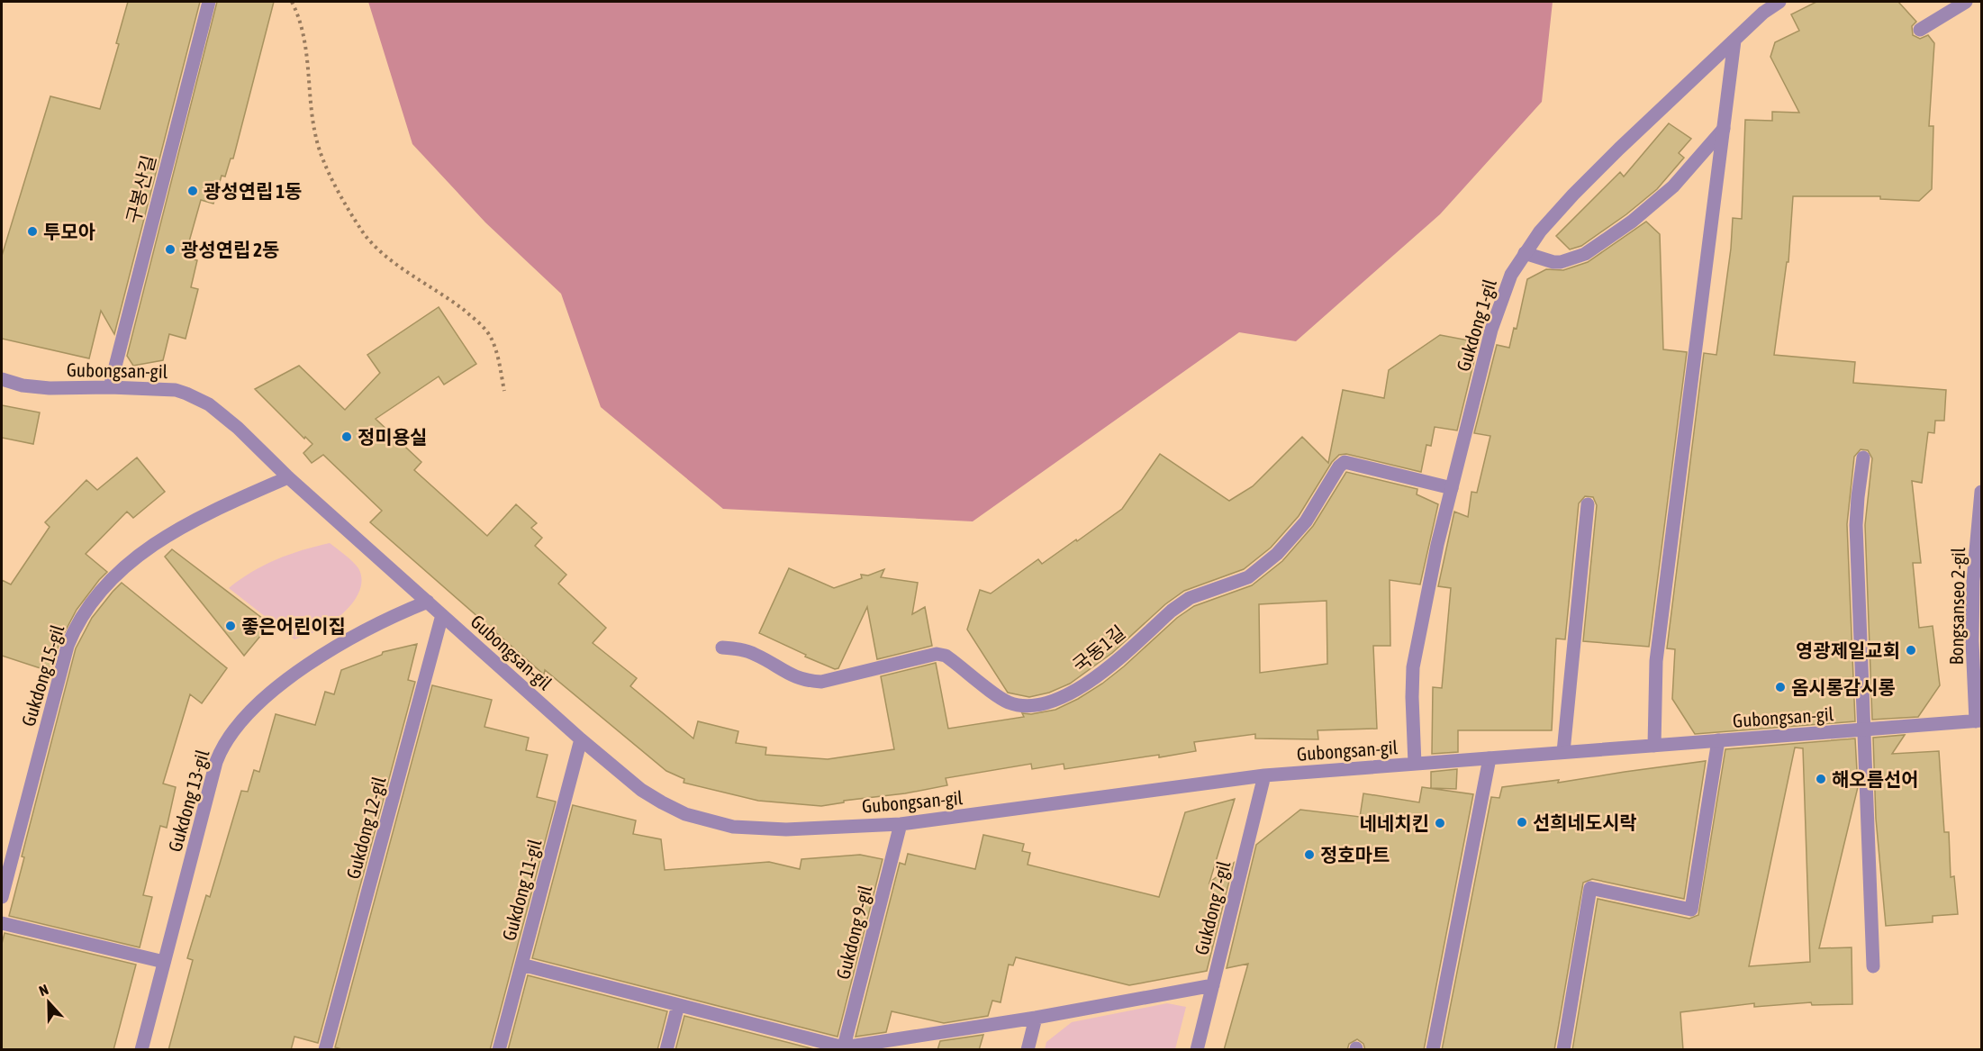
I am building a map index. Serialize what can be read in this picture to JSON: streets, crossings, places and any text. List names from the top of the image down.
{
  "streets": {
    "street": [
      "구봉산길",
      "Gukdong 1-gil",
      "Gubongsan-gil",
      "Bongsanseo 2-gil",
      "국동1길",
      "Gukdong 15-gil",
      "Gukdong 13-gil",
      "Gukdong 12-gil",
      "Gukdong 11-gil",
      "Gukdong 7-gil",
      "Gukdong 9-gil"
    ]
  },
  "crossings": [
    ["구봉산길", "Gubongsan-gil"],
    ["Gukdong 1-gil", "Gubongsan-gil"],
    ["Gukdong 1-gil", "국동1길"],
    ["Gubongsan-gil", "Bongsanseo 2-gil"],
    ["Gubongsan-gil", "Gukdong 15-gil"],
    ["Gubongsan-gil", "Gukdong 13-gil"],
    ["Gubongsan-gil", "Gukdong 12-gil"],
    ["Gubongsan-gil", "Gukdong 11-gil"],
    ["Gubongsan-gil", "Gukdong 7-gil"],
    ["Gubongsan-gil", "Gukdong 9-gil"]
  ],
  "places": [
    "광성연립 1동",
    "투모아",
    "광성연립 2동",
    "정미용실",
    "좋은어린이집",
    "영광제일교회",
    "옴시롱감시롱",
    "해오름선어",
    "선희네도시락",
    "네네치킨",
    "정호마트"
  ],
  "north": "top"
}
